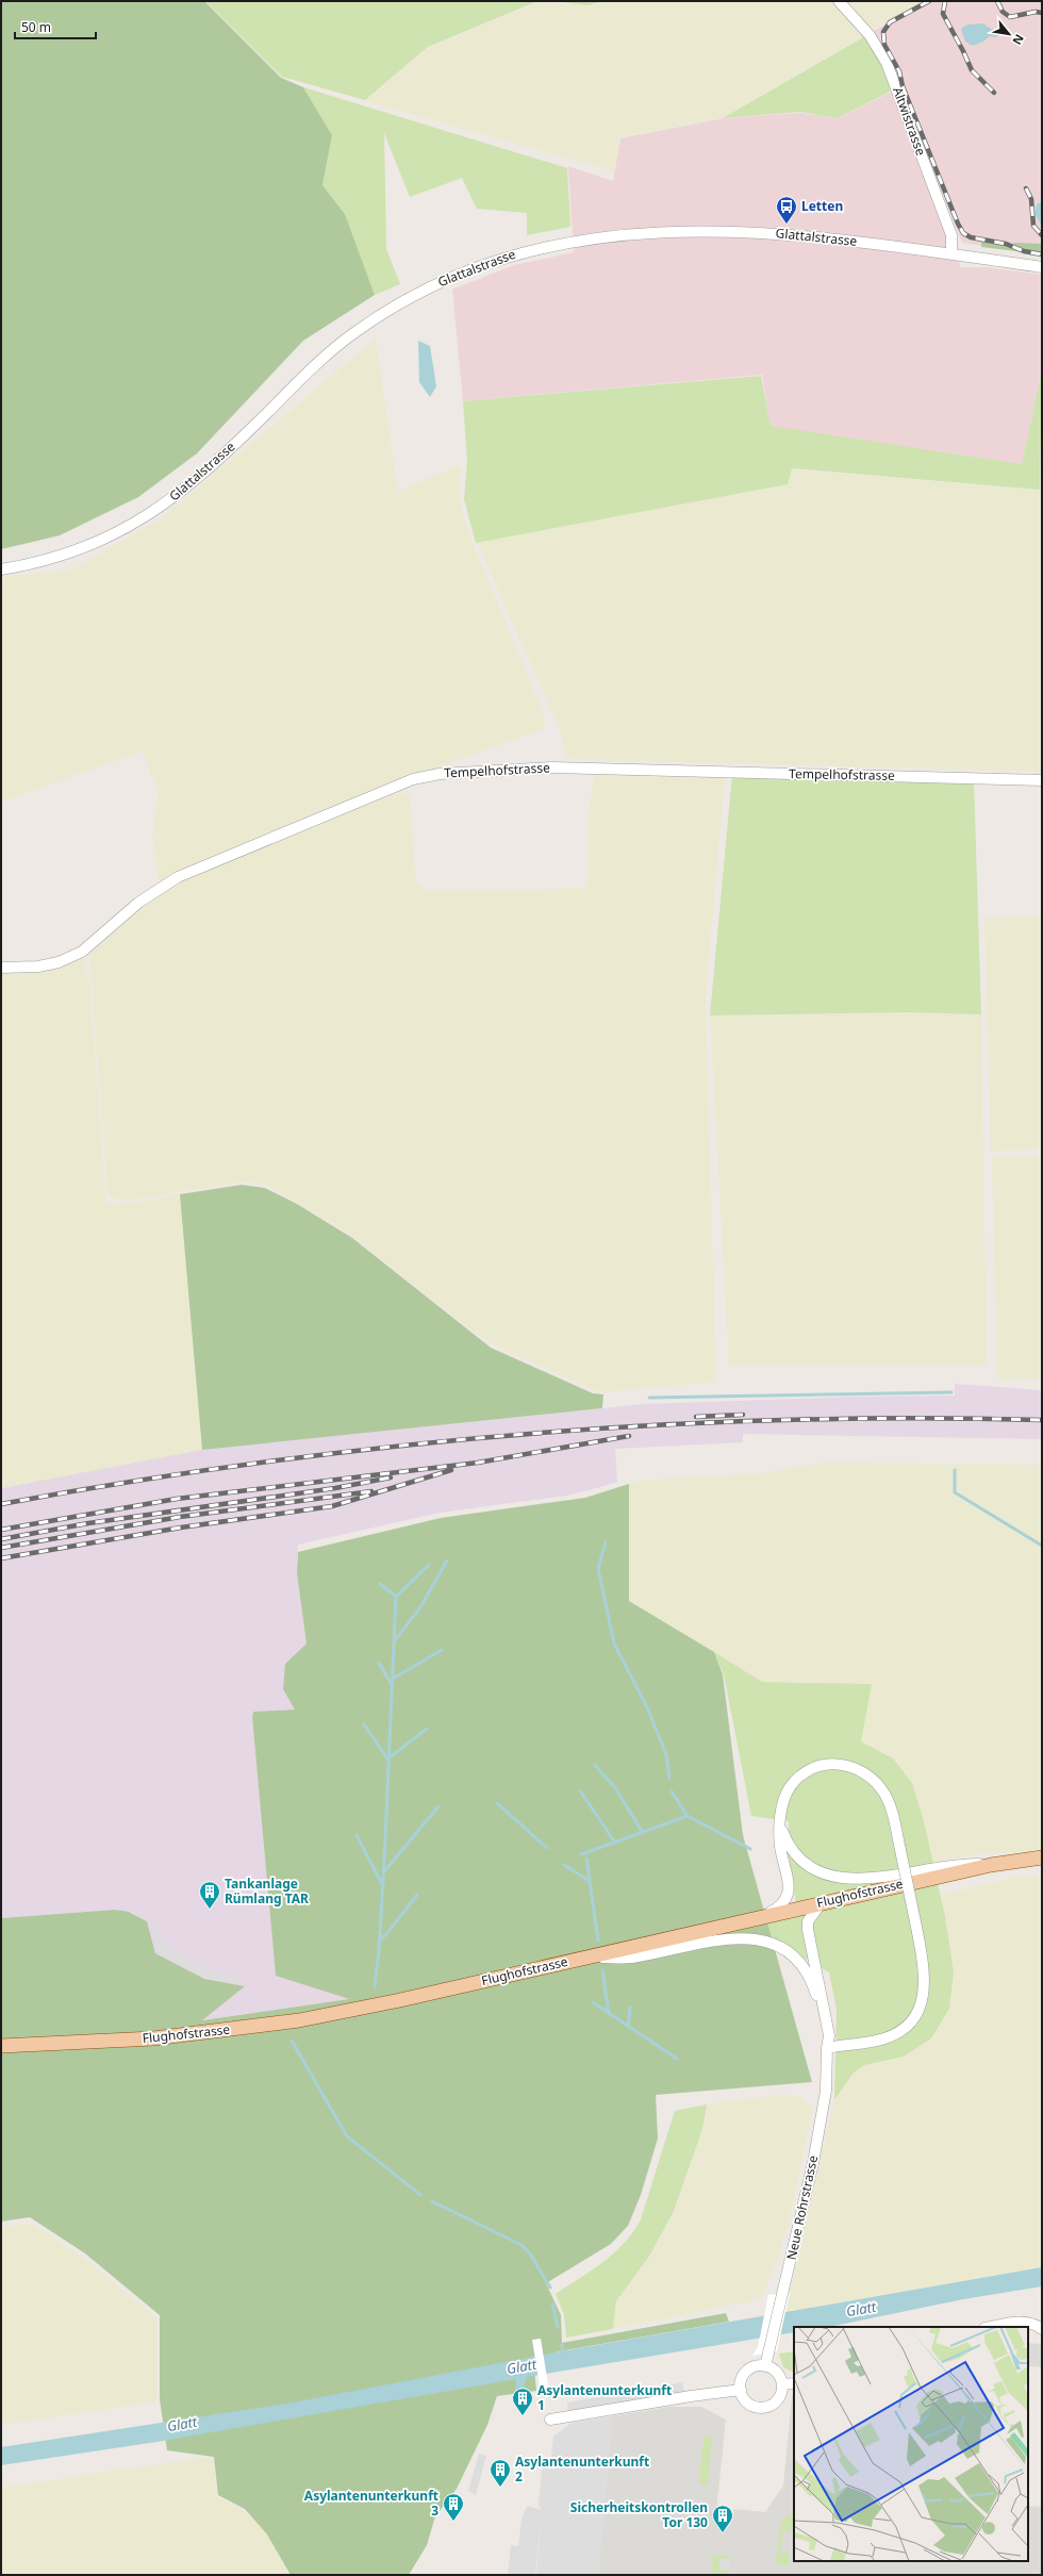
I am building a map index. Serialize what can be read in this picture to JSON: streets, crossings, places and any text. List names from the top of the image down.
{
  "streets": {
    "main road": ["Flughofstrasse"],
    "street": [
      "Altwistrasse",
      "Glattalstrasse",
      "Tempelhofstrasse",
      "Neue Rohrstrasse"
    ]
  },
  "crossings": [
    ["Altwistrasse", "Glattalstrasse"],
    ["Flughofstrasse", "Neue Rohrstrasse"]
  ],
  "water": ["Glatt"],
  "places": {
    "bus stop": ["Letten"],
    "building": [
      "Tankanlage Rümlang TAR",
      "Asylantenunterkunft 1",
      "Asylantenunterkunft 2",
      "Asylantenunterkunft 3",
      "Sicherheitskontrollen Tor 130"
    ]
  },
  "scale_bar": "50 m",
  "north": "bottom right"
}
